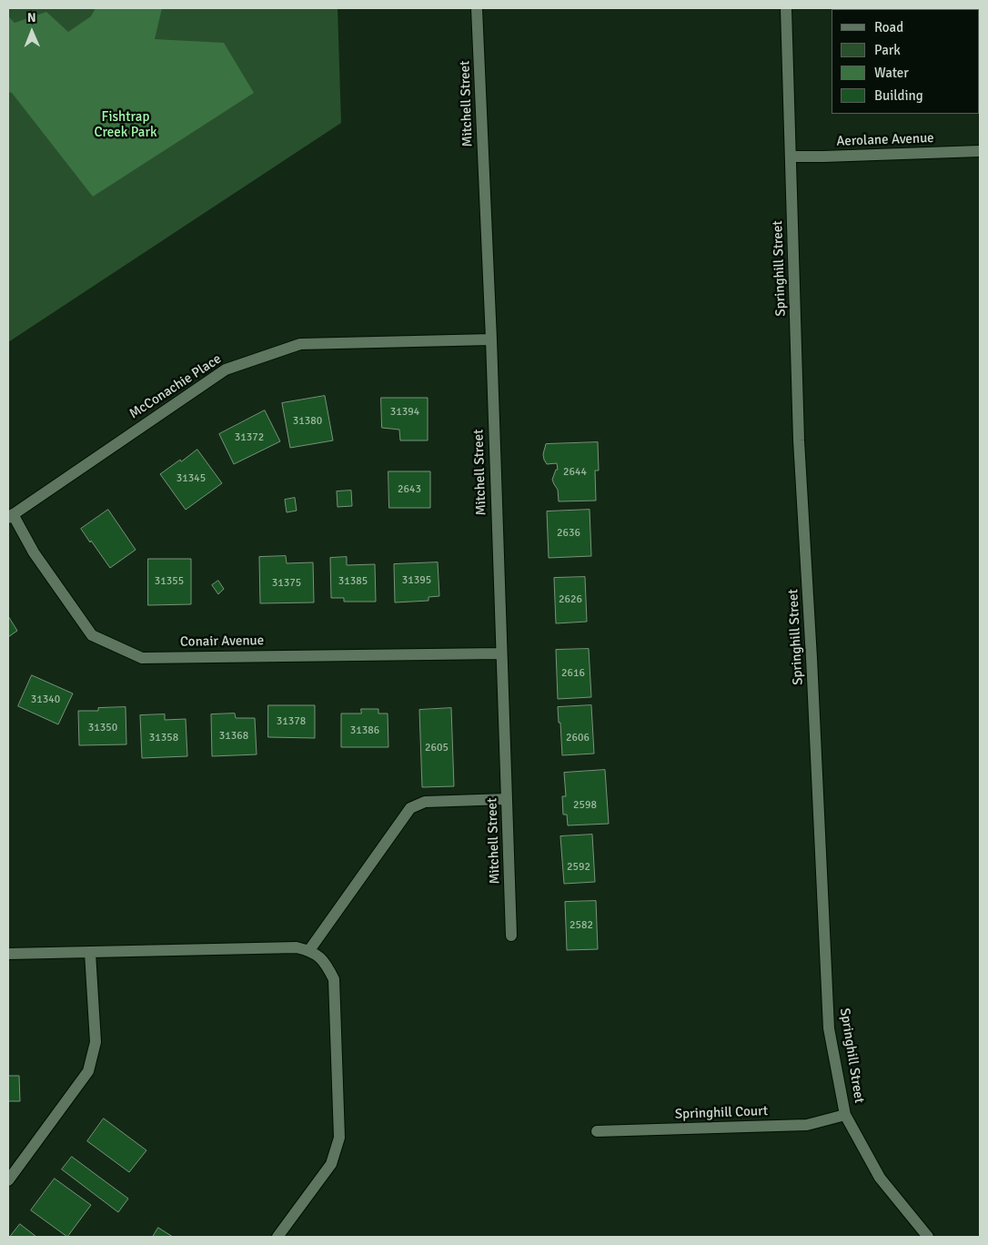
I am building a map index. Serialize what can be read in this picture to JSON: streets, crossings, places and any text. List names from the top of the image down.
{
  "streets": {
    "street": [
      "Mitchell Street",
      "Aerolane Avenue",
      "Springhill Street",
      "McConachie Place",
      "Conair Avenue",
      "Springhill Court"
    ]
  },
  "crossings": [
    ["Mitchell Street", "McConachie Place"],
    ["Mitchell Street", "Conair Avenue"],
    ["Aerolane Avenue", "Springhill Street"],
    ["Springhill Street", "Springhill Court"],
    ["McConachie Place", "Conair Avenue"]
  ],
  "parks": ["Fishtrap Creek Park"],
  "house_numbers": [
    "31394",
    "31380",
    "31372",
    "2644",
    "31345",
    "2643",
    "2636",
    "31395",
    "31355",
    "31385",
    "31375",
    "2626",
    "2616",
    "31340",
    "31378",
    "31350",
    "31386",
    "31368",
    "31358",
    "2606",
    "2605",
    "2598",
    "2592",
    "2582"
  ],
  "legend": [
    "Road",
    "Park",
    "Water",
    "Building"
  ],
  "north": "top"
}
